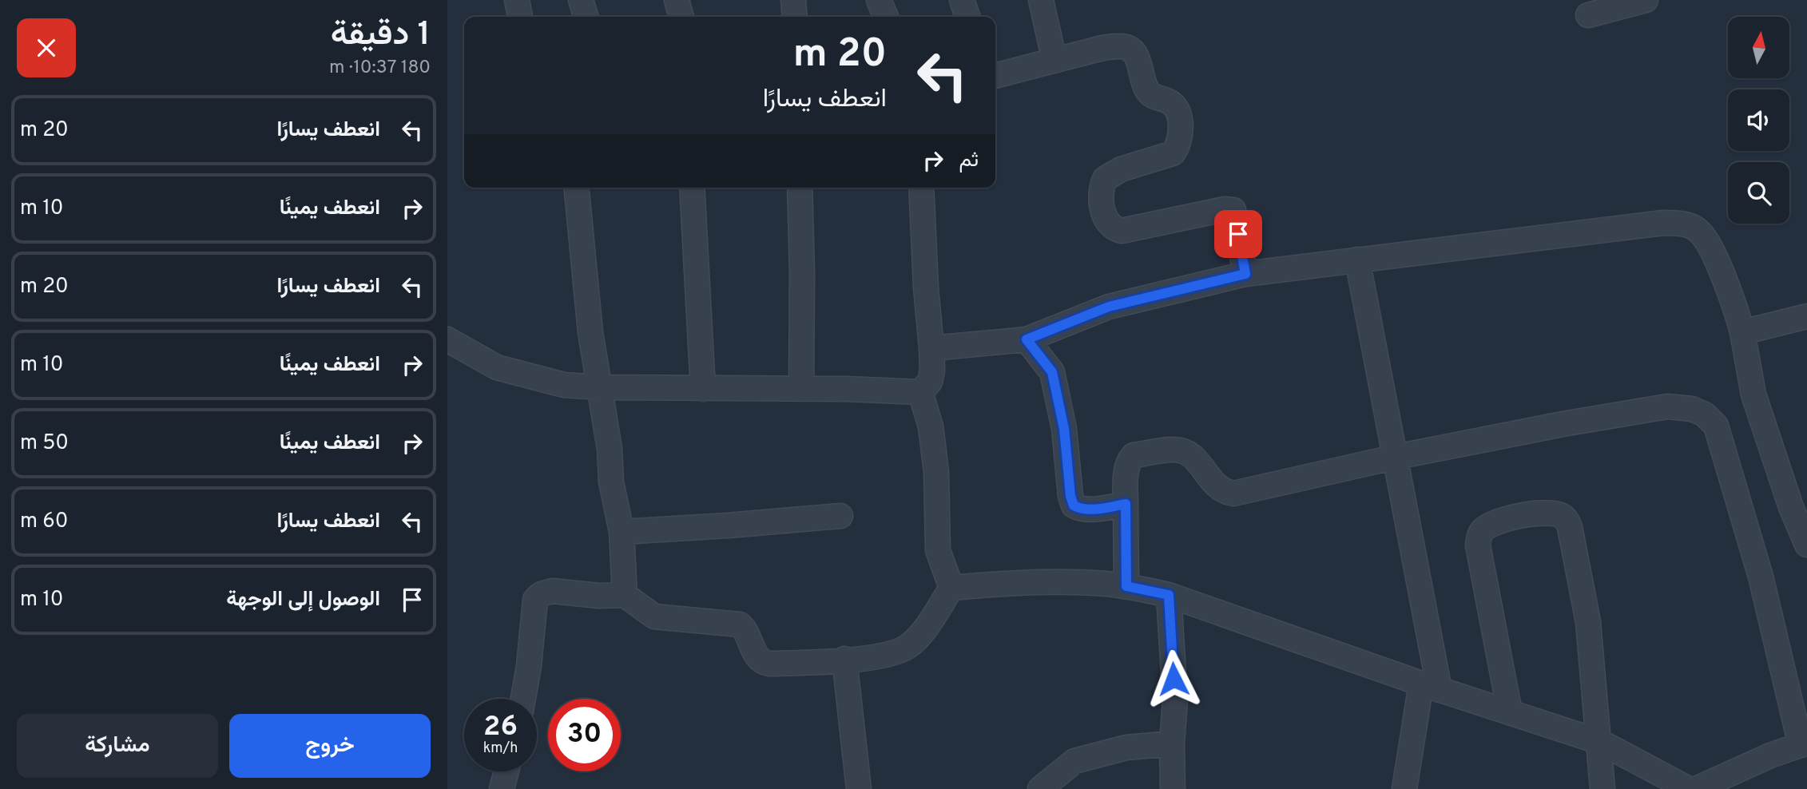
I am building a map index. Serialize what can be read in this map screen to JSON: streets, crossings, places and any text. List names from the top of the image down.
{
  "north": "top",
  "page": {
    "heading": ["1 دقيقة", "180 m · 10:37"],
    "turn": ["20 m", "انعطف يسارًا"],
    "list": [
      {
        "name": "انعطف يسارًا",
        "value": "20 m"
      },
      {
        "name": "انعطف يمينًا",
        "value": "10 m"
      },
      {
        "name": "انعطف يسارًا",
        "value": "20 m"
      },
      {
        "name": "انعطف يمينًا",
        "value": "10 m"
      },
      {
        "name": "انعطف يمينًا",
        "value": "50 m"
      },
      {
        "name": "انعطف يسارًا",
        "value": "60 m"
      },
      {
        "name": "الوصول إلى الوجهة",
        "value": "10 m"
      }
    ],
    "then": "ثم",
    "speed": "26 km/h",
    "limit": "30",
    "buttons": ["خروج", "مشاركة"]
  }
}
